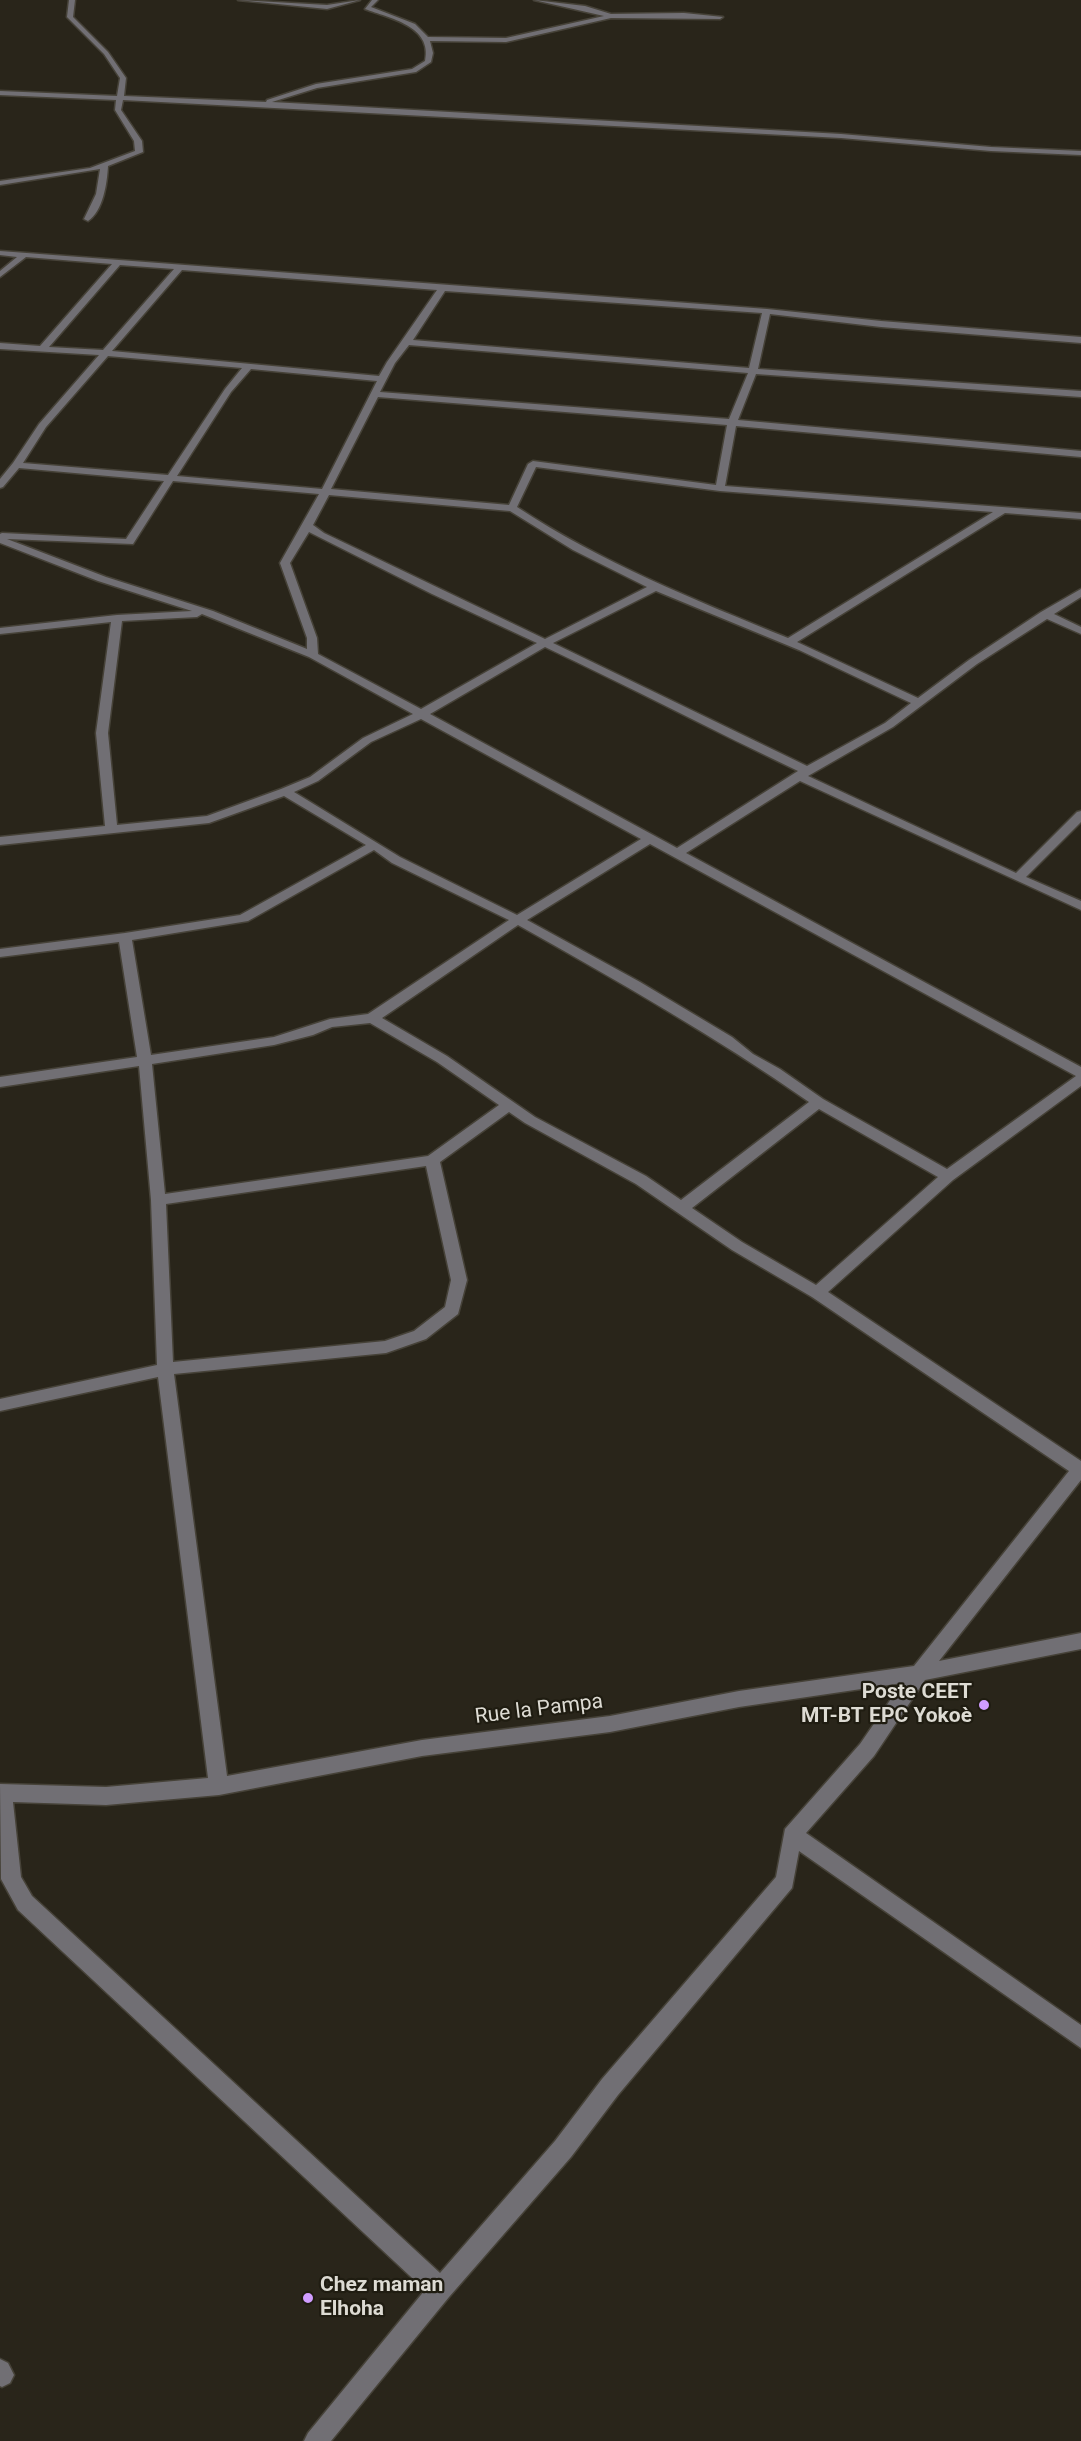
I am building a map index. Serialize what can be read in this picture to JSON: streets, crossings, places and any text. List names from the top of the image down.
{
  "streets": {
    "street": ["Rue la Pampa"]
  },
  "places": ["Poste CEET MT-BT EPC Yokoè", "Chez maman Elhoha"]
}
